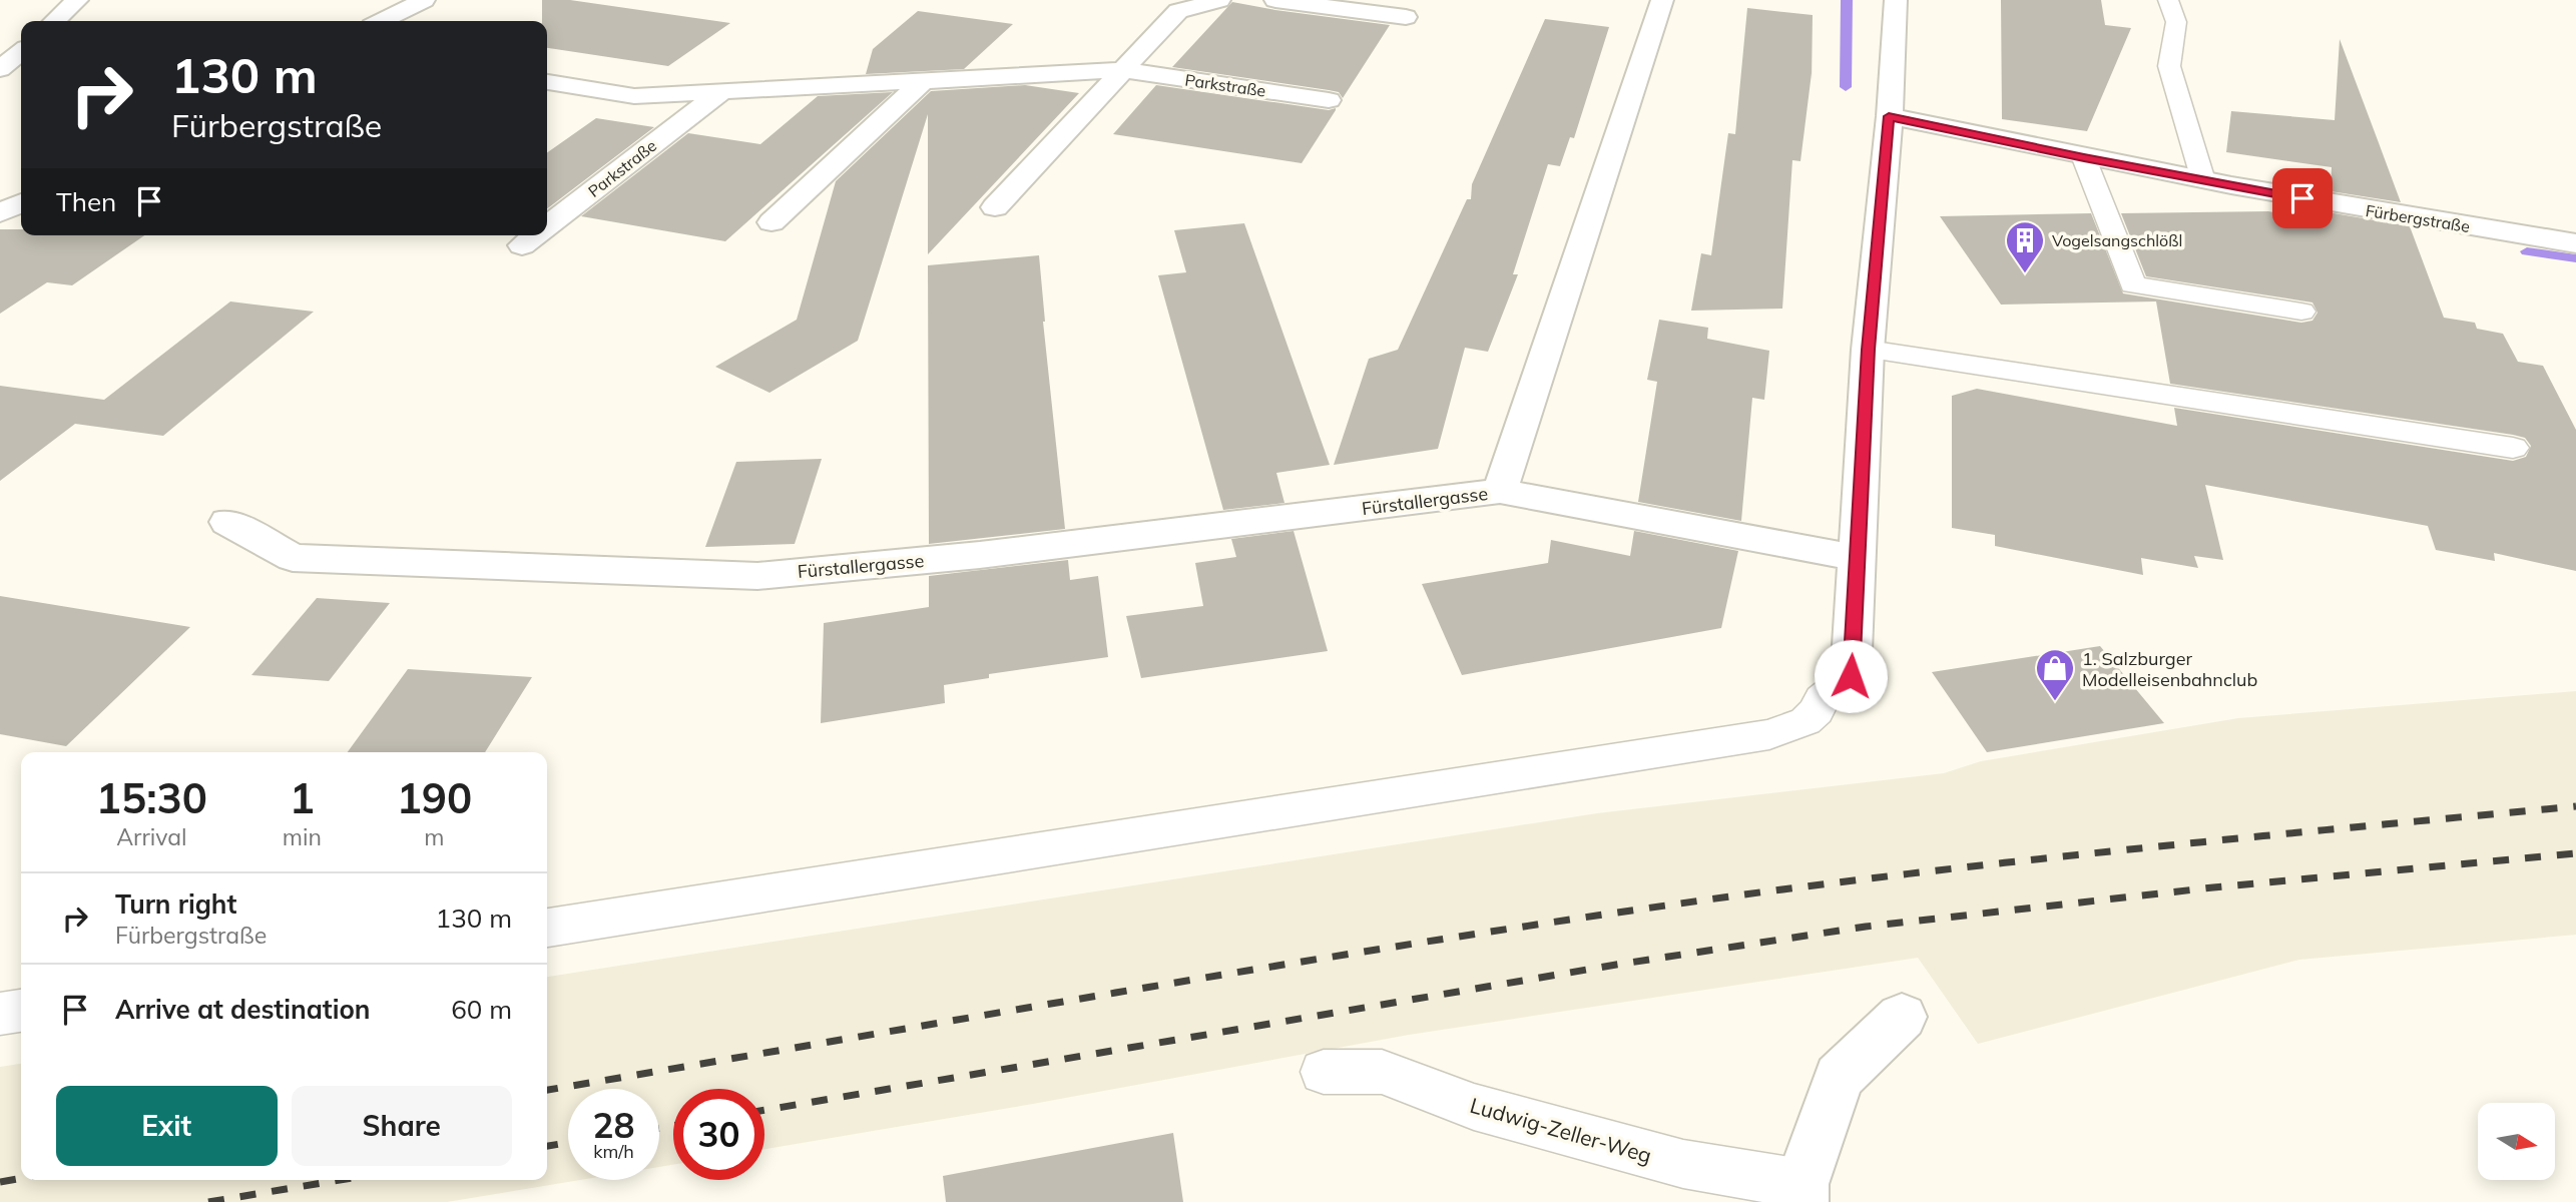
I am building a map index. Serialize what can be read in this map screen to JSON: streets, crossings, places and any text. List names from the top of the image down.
{
  "streets": {
    "street": ["Parkstraße", "Fürbergstraße", "Fürstallergasse"],
    "lane": ["Ludwig-Zeller-Weg"]
  },
  "places": {
    "building": ["Vogelsangschlößl"],
    "shop": ["1. Salzburger Modelleisenbahnclub"]
  },
  "north": "right",
  "page": {
    "turn": ["130 m", "Fürbergstraße"],
    "then": "Then",
    "eta": [
      "15:30",
      "Arrival",
      "1",
      "min",
      "190",
      "m"
    ],
    "list": [
      {
        "name": "Turn right",
        "note": "Fürbergstraße",
        "value": "130 m"
      },
      {
        "name": "Arrive at destination",
        "value": "60 m"
      }
    ],
    "buttons": ["Exit", "Share"],
    "speed": "28 km/h",
    "limit": "30"
  }
}
